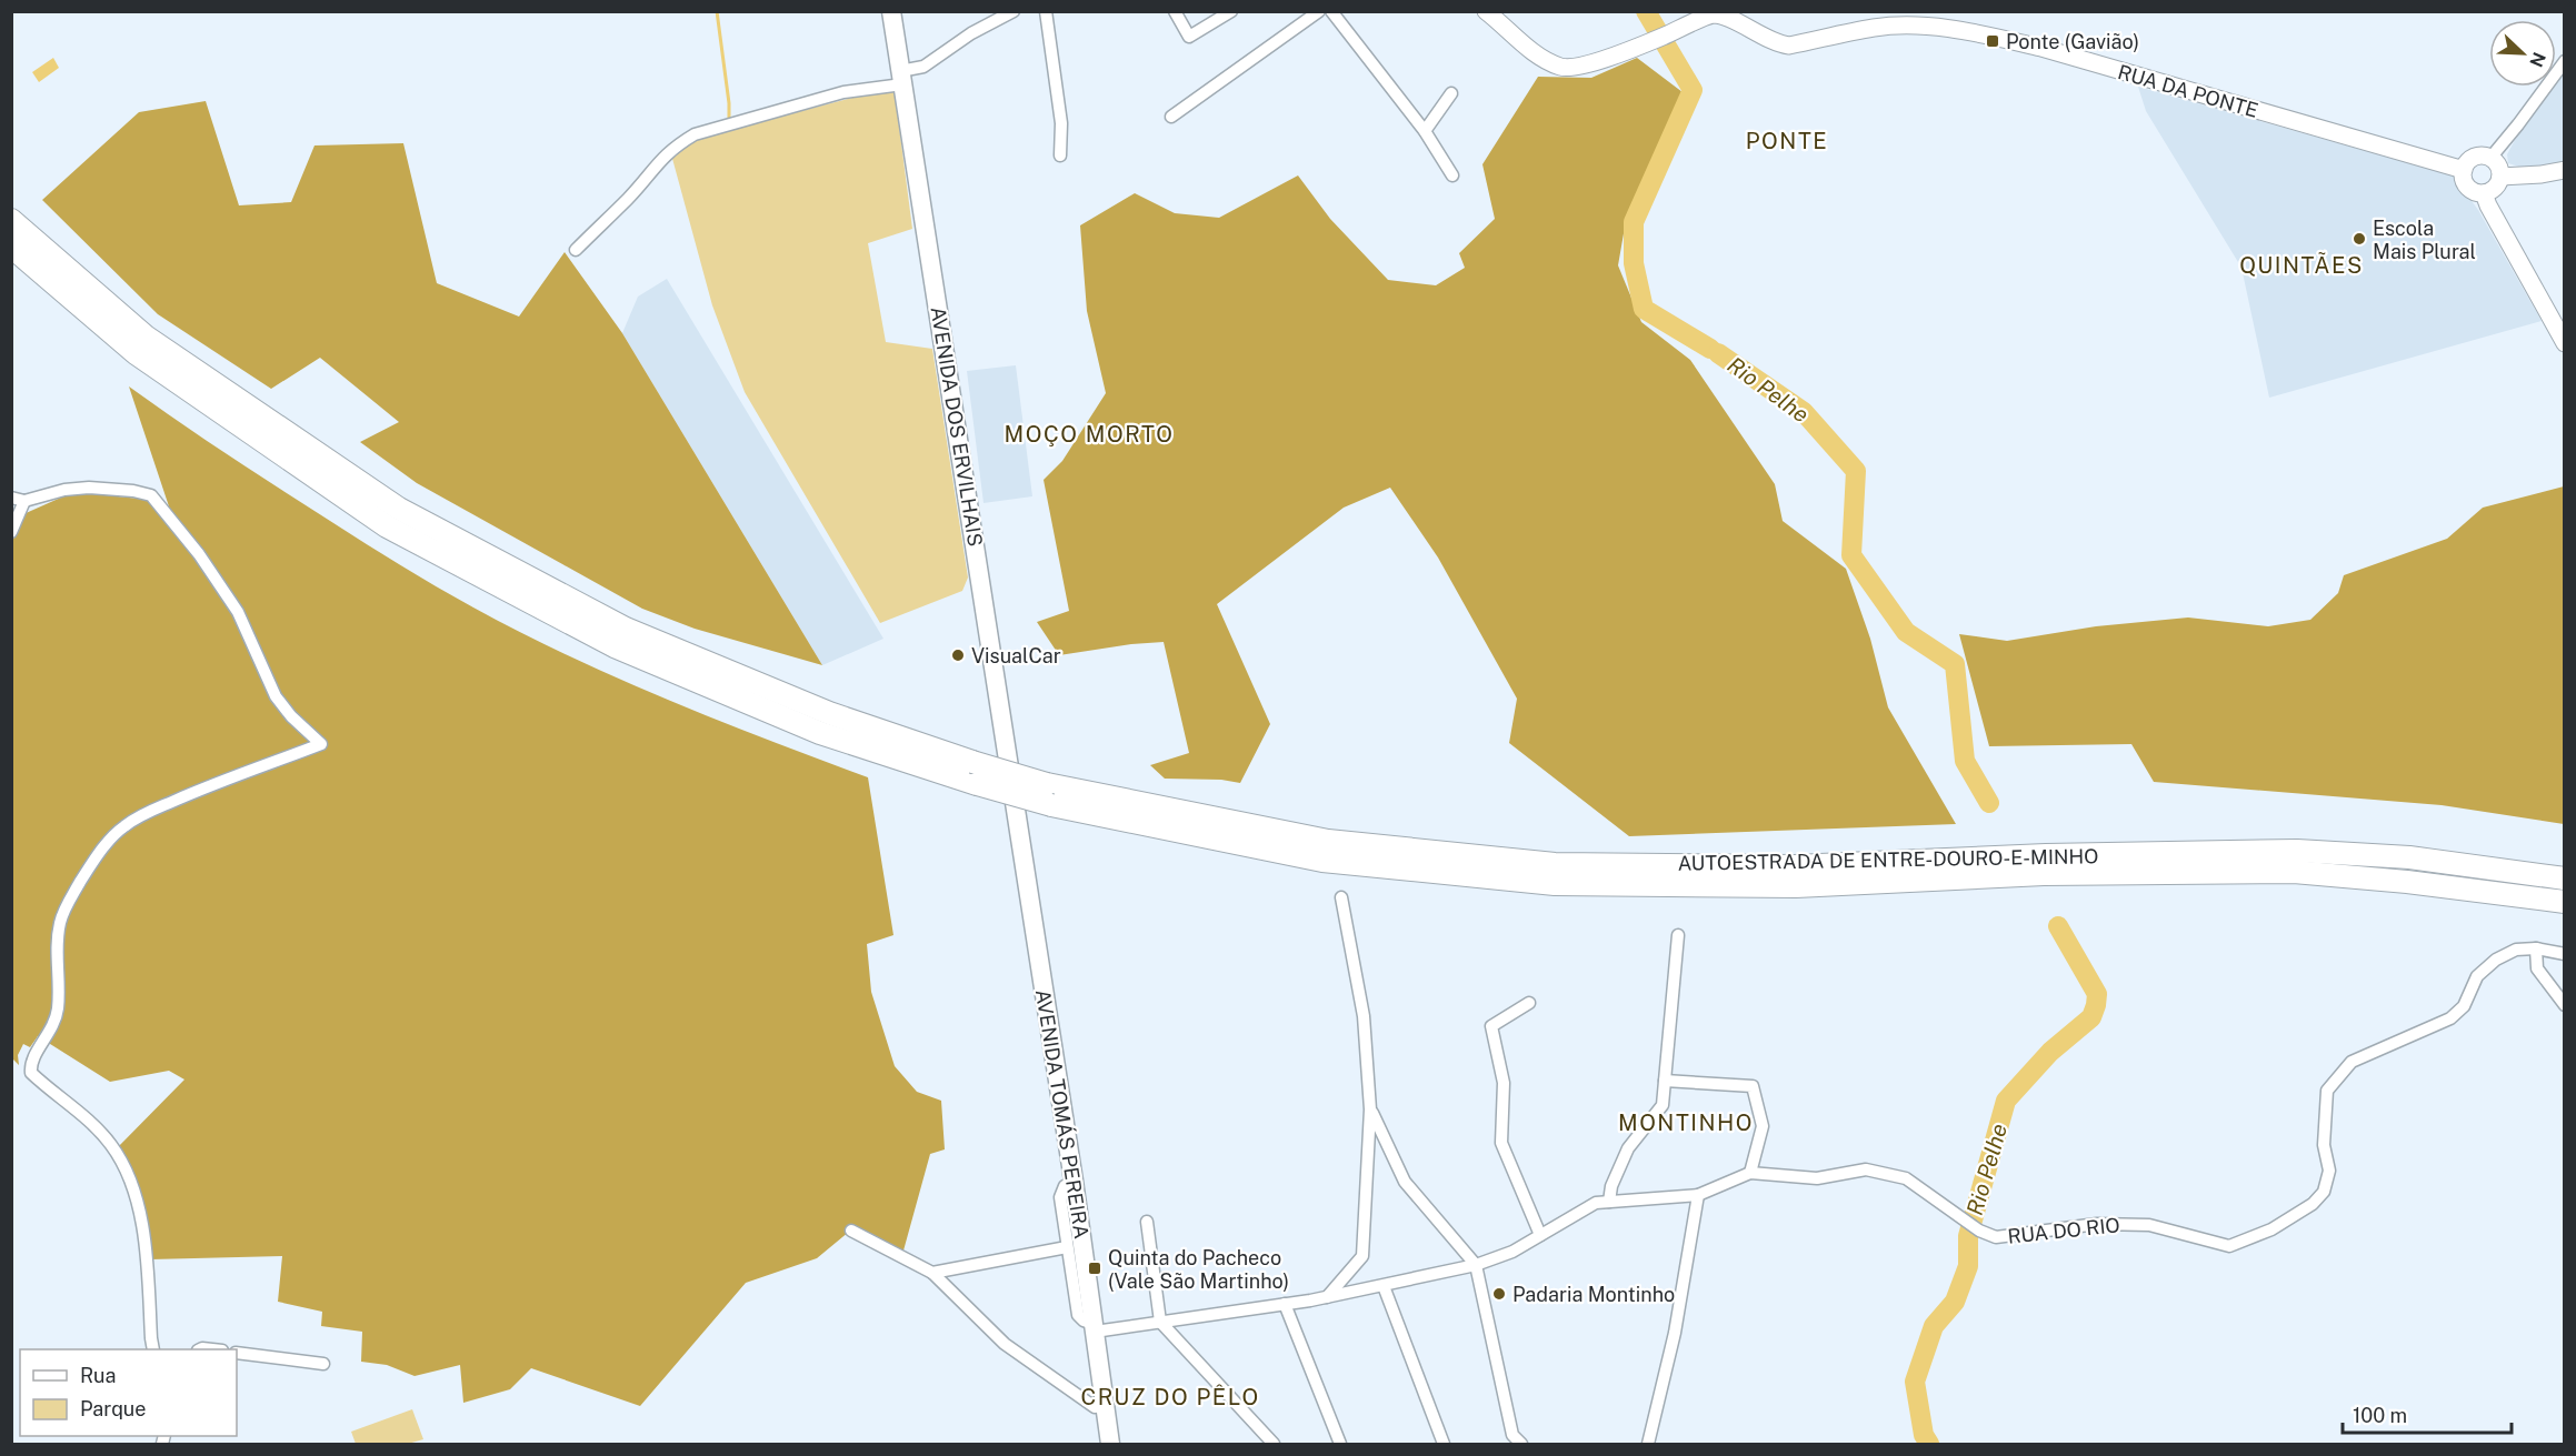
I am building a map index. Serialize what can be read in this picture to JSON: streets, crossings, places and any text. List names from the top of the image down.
{
  "streets": {
    "highway": ["AUTOESTRADA DE ENTRE-DOURO-E-MINHO"],
    "main road": ["AVENIDA DOS ERVILHAIS", "AVENIDA TOMÁS PEREIRA"],
    "street": ["RUA DA PONTE", "RUA DO RIO"]
  },
  "crossings": [
    ["AVENIDA DOS ERVILHAIS", "AVENIDA TOMÁS PEREIRA"]
  ],
  "districts": [
    "PONTE",
    "QUINTÃES",
    "MOÇO MORTO",
    "MONTINHO",
    "CRUZ DO PÊLO"
  ],
  "water": ["Rio Pelhe"],
  "places": {
    "transit": ["Ponte (Gavião)", "Quinta do Pacheco (Vale São Martinho)"],
    "other": ["Escola Mais Plural", "VisualCar", "Padaria Montinho"]
  },
  "legend": ["Rua", "Parque"],
  "scale_bar": "100 m",
  "north": "bottom right"
}
